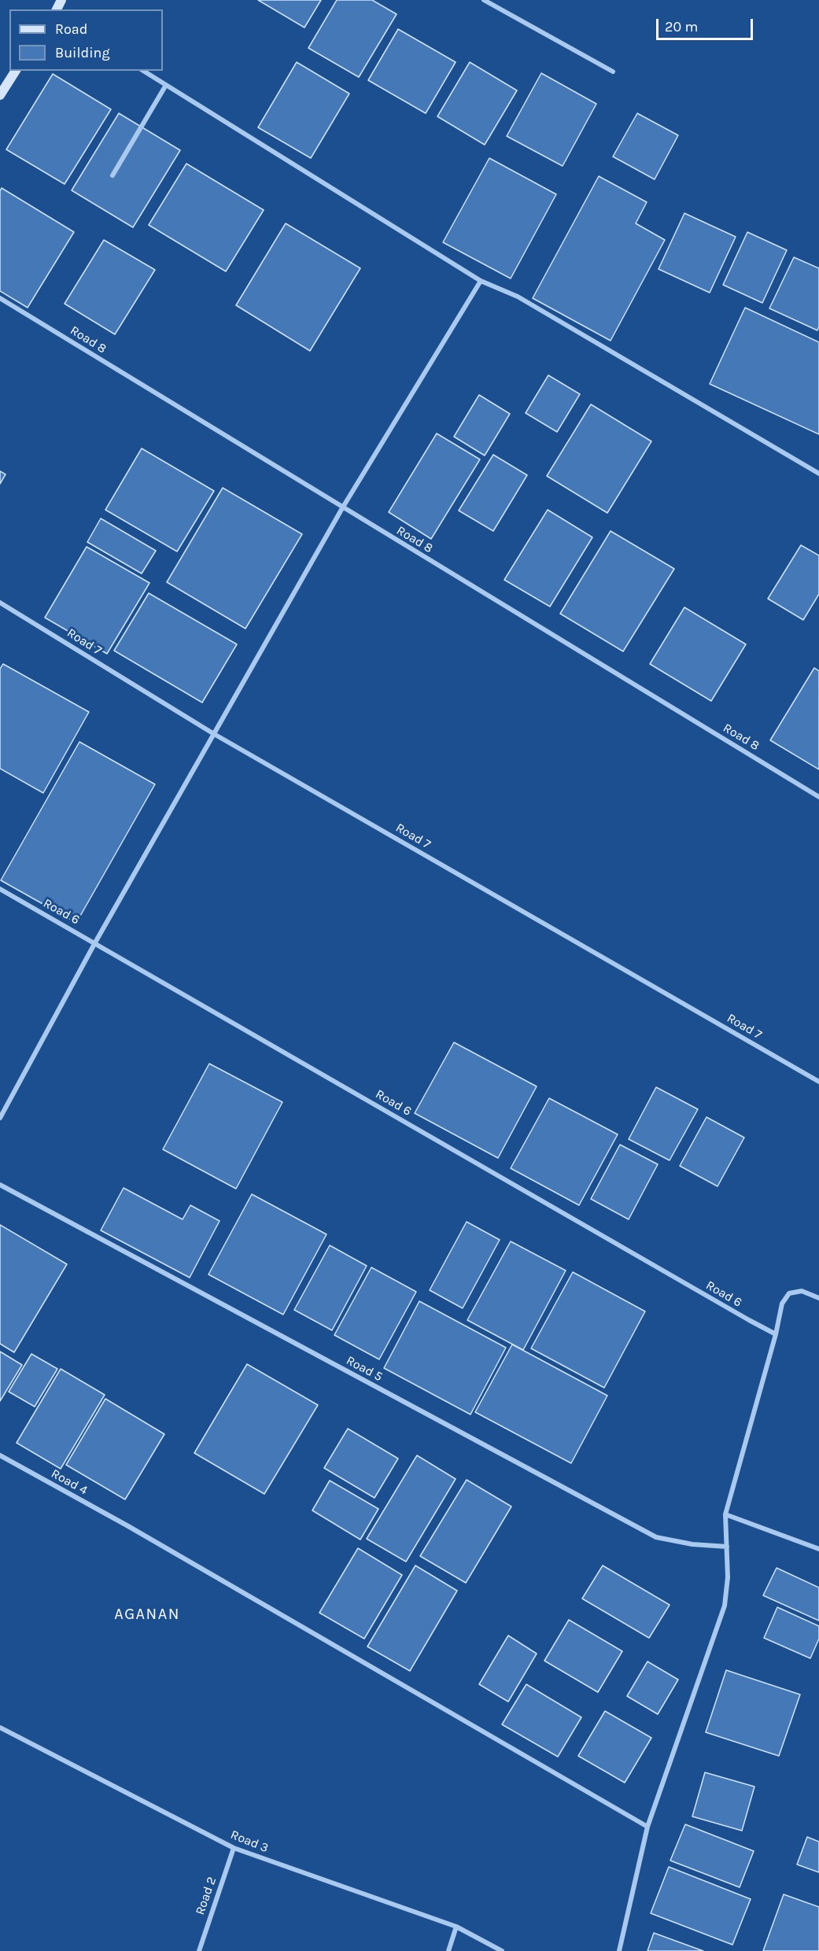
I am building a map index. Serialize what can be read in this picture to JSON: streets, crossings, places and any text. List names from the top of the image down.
{
  "streets": {
    "street": [
      "Road 8",
      "Road 7",
      "Road 6",
      "Road 5",
      "Road 4",
      "Road 3",
      "Road 2"
    ]
  },
  "crossings": [
    ["Road 3", "Road 2"]
  ],
  "districts": ["AGANAN"],
  "legend": ["Road", "Building"],
  "scale_bar": "20 m"
}
